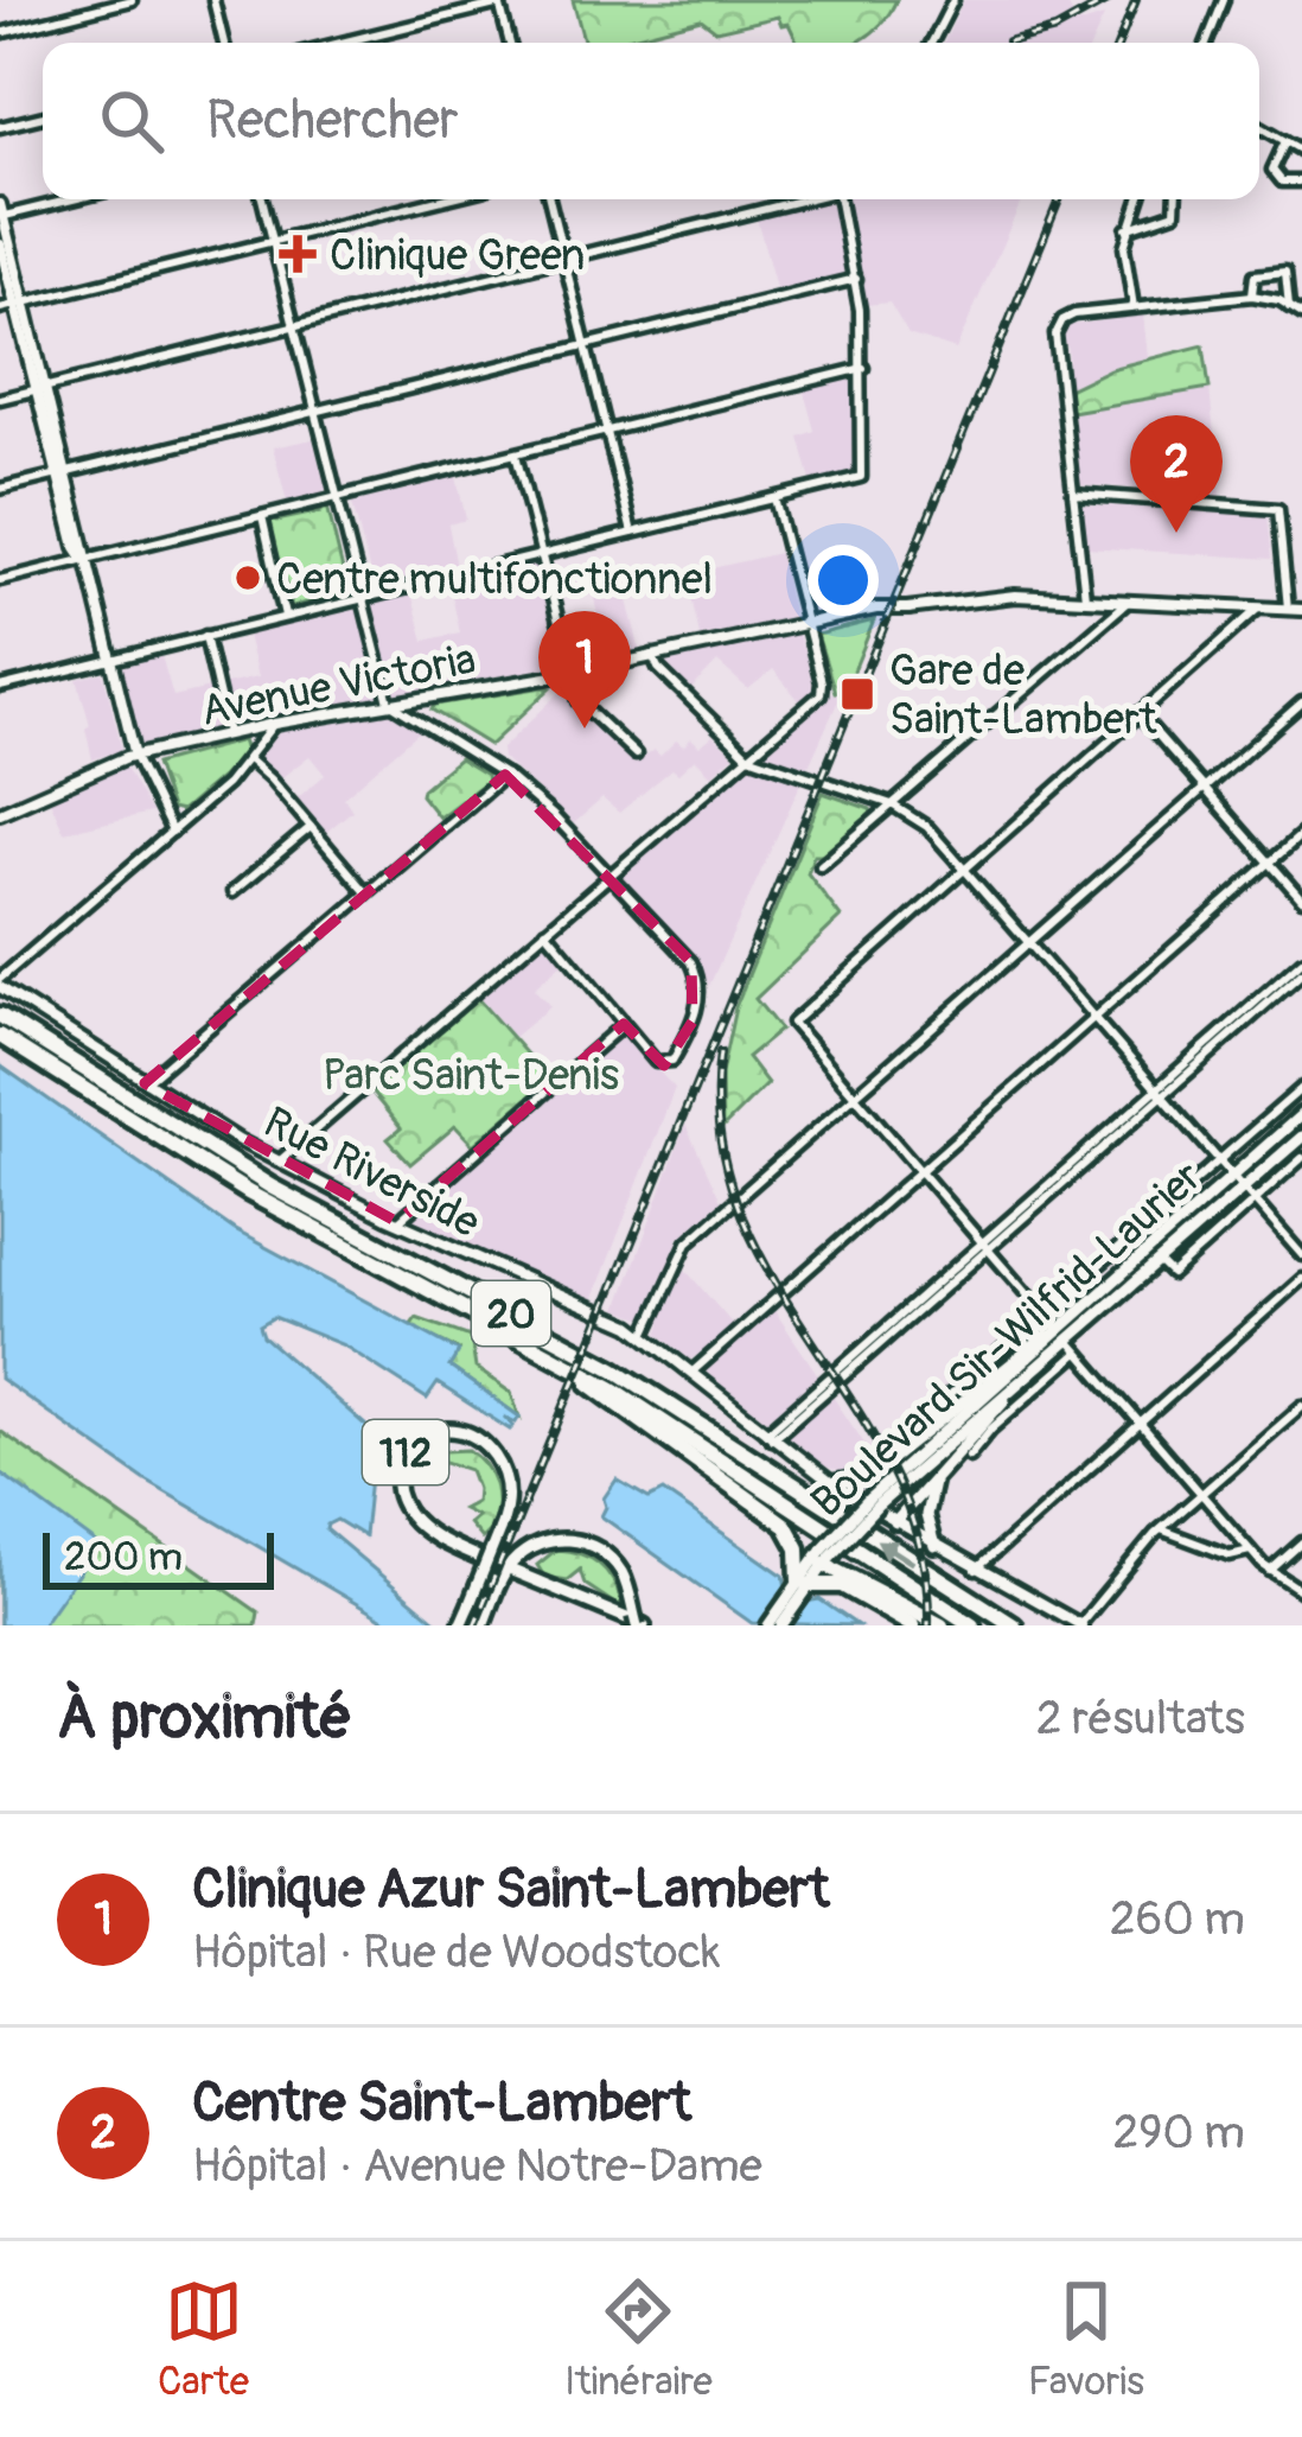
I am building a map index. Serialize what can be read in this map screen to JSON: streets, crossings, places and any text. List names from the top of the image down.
{
  "streets": {
    "highway": ["20"],
    "main road": ["Boulevard Sir-Wilfrid-Laurier", "112"],
    "street": ["Avenue Victoria", "Rue Riverside"]
  },
  "parks": ["Parc Saint-Denis"],
  "places": {
    "health": ["Clinique Green"],
    "other": ["Centre multifonctionnel"],
    "transit": ["Gare de Saint-Lambert"]
  },
  "scale_bar": "200 m",
  "page": {
    "search": "Rechercher",
    "pins": ["2", "1"],
    "scale": "200 m",
    "heading": ["À proximité", "2 résultats"],
    "list": [
      {
        "mark": "1",
        "name": "Clinique Azur Saint-Lambert",
        "note": "Hôpital · Rue de Woodstock",
        "value": "260 m"
      },
      {
        "mark": "2",
        "name": "Centre Saint-Lambert",
        "note": "Hôpital · Avenue Notre-Dame",
        "value": "290 m"
      }
    ],
    "nav": ["Carte", "Itinéraire", "Favoris"]
  }
}
